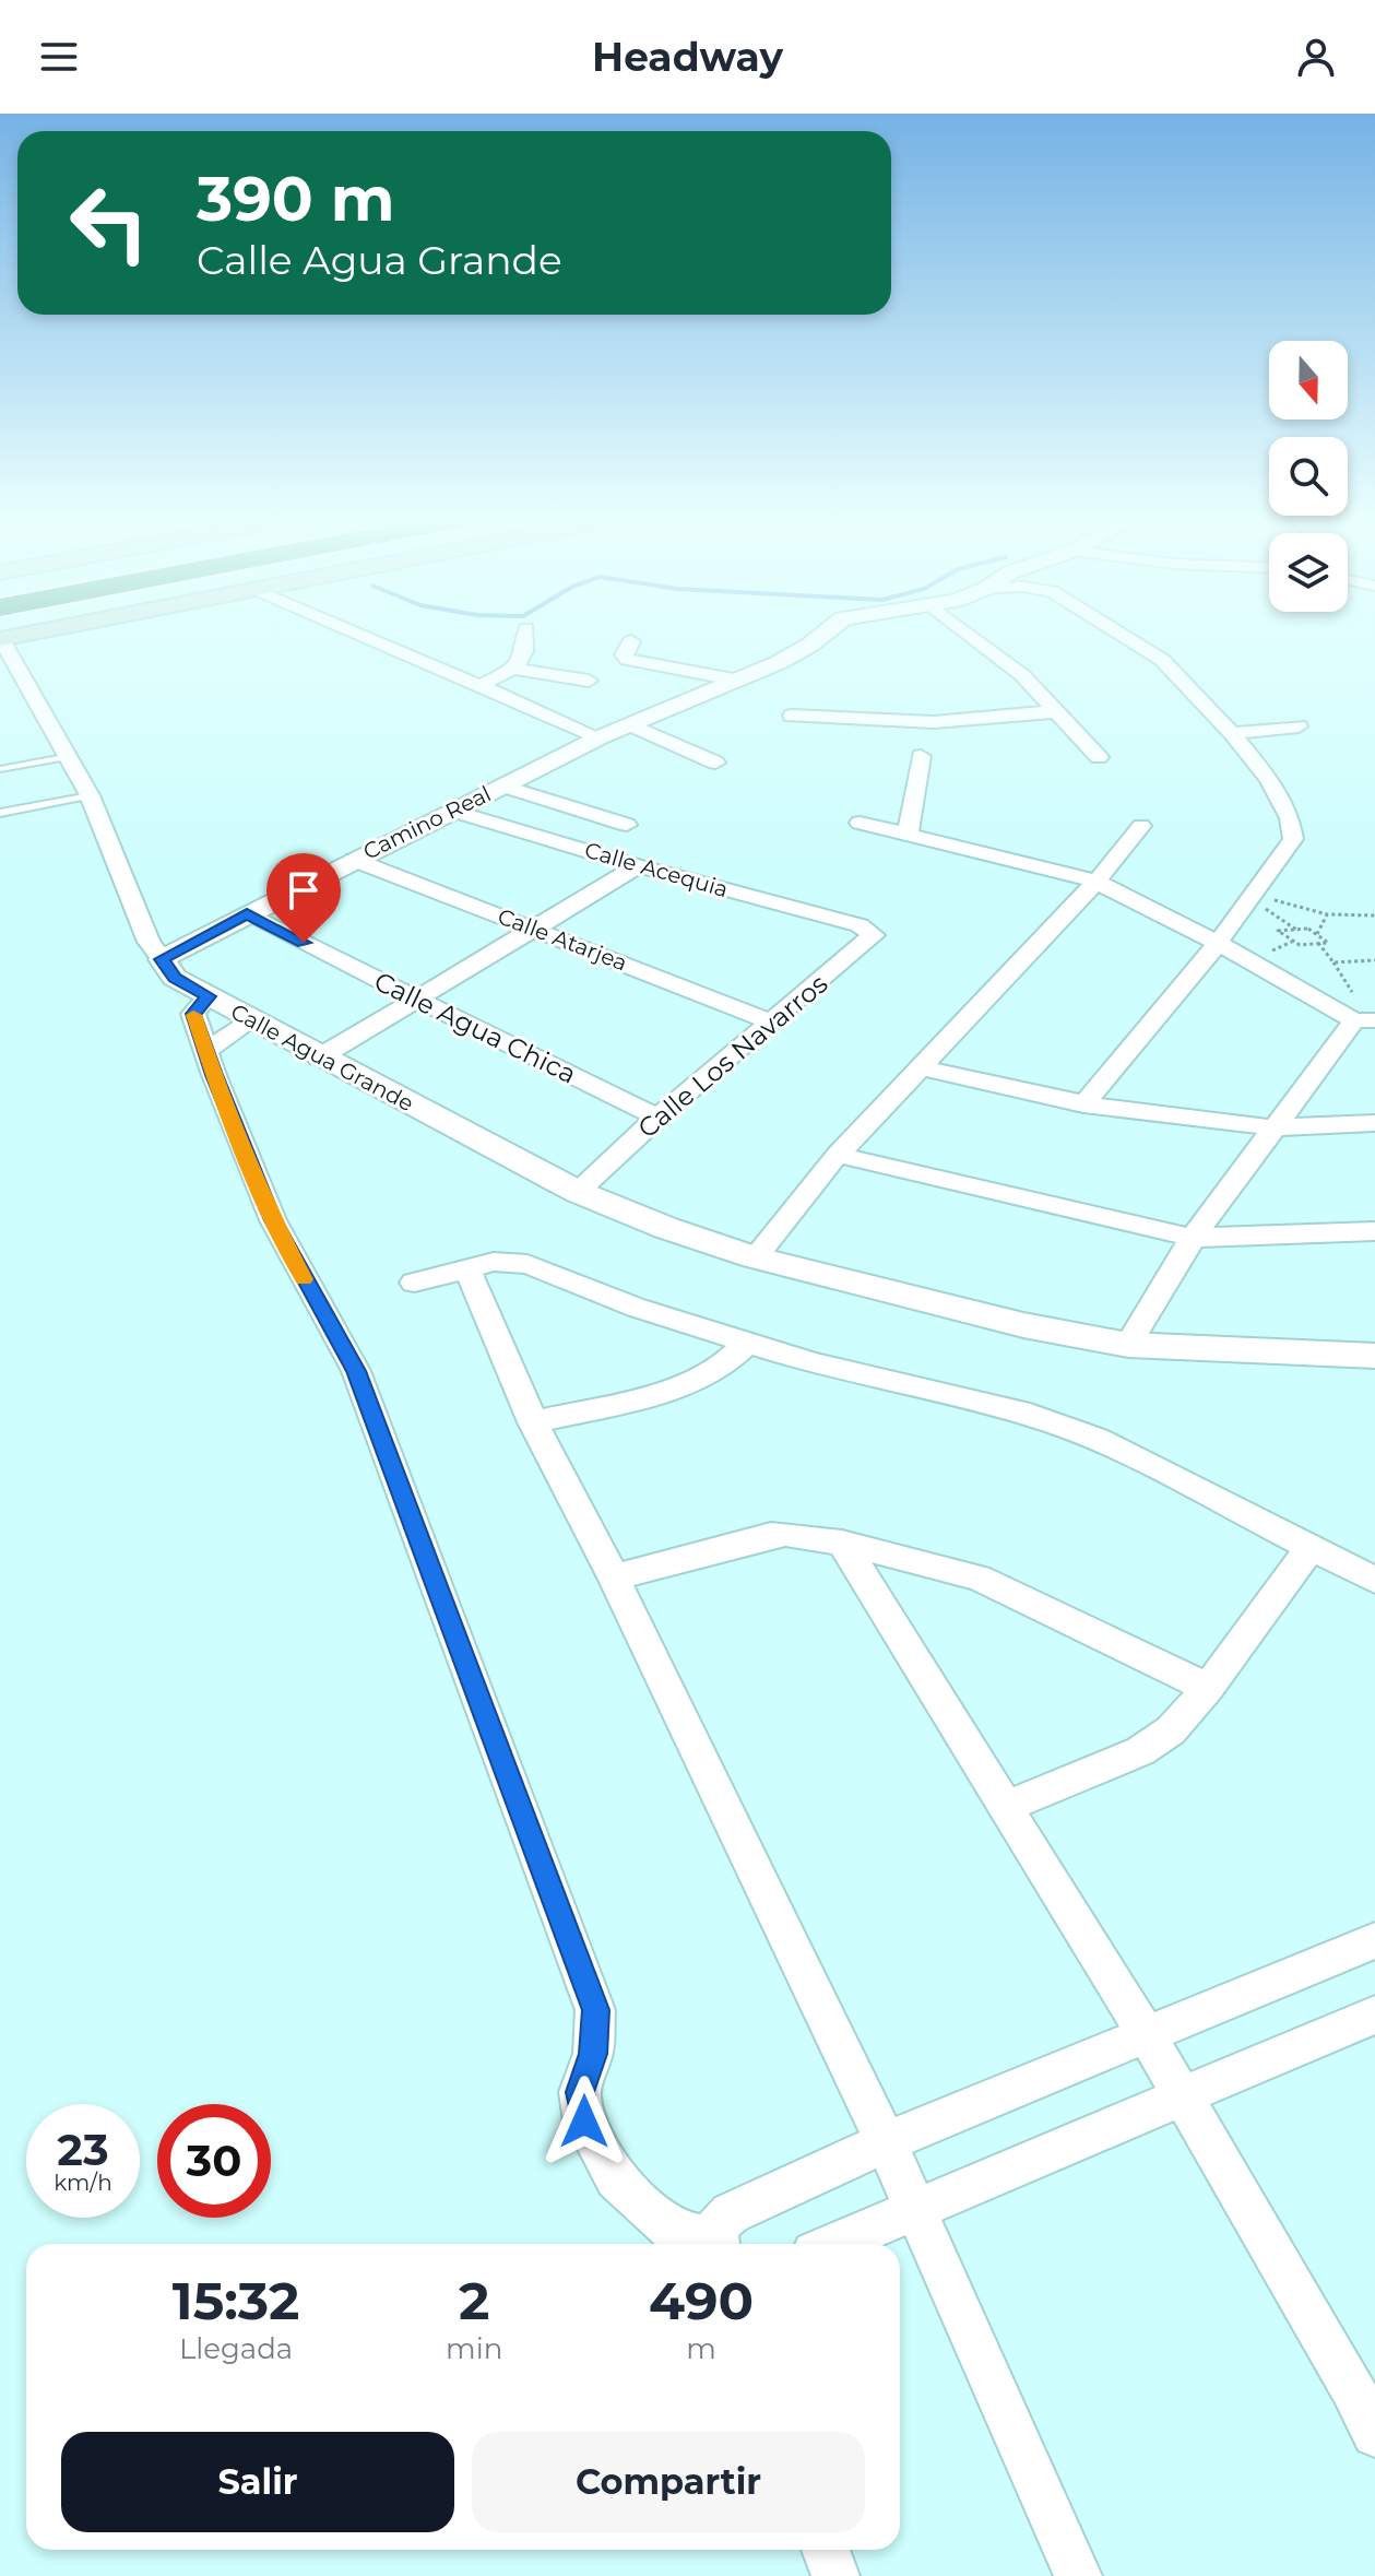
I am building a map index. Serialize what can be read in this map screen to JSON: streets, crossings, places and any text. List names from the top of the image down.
{
  "streets": {
    "street": [
      "Camino Real",
      "Calle Acequia",
      "Calle Atarjea",
      "Calle Agua Chica",
      "Calle Los Navarros",
      "Calle Agua Grande"
    ]
  },
  "crossings": [
    ["Camino Real", "Calle Acequia"],
    ["Camino Real", "Calle Atarjea"],
    ["Camino Real", "Calle Agua Chica"],
    ["Camino Real", "Calle Agua Grande"],
    ["Calle Acequia", "Calle Los Navarros"],
    ["Calle Atarjea", "Calle Los Navarros"],
    ["Calle Agua Chica", "Calle Los Navarros"],
    ["Calle Los Navarros", "Calle Agua Grande"]
  ],
  "north": "bottom",
  "page": {
    "header": "Headway",
    "turn": ["390 m", "Calle Agua Grande"],
    "speed": "23 km/h",
    "limit": "30",
    "eta": [
      "15:32",
      "Llegada",
      "2",
      "min",
      "490",
      "m"
    ],
    "buttons": ["Salir", "Compartir"]
  }
}
